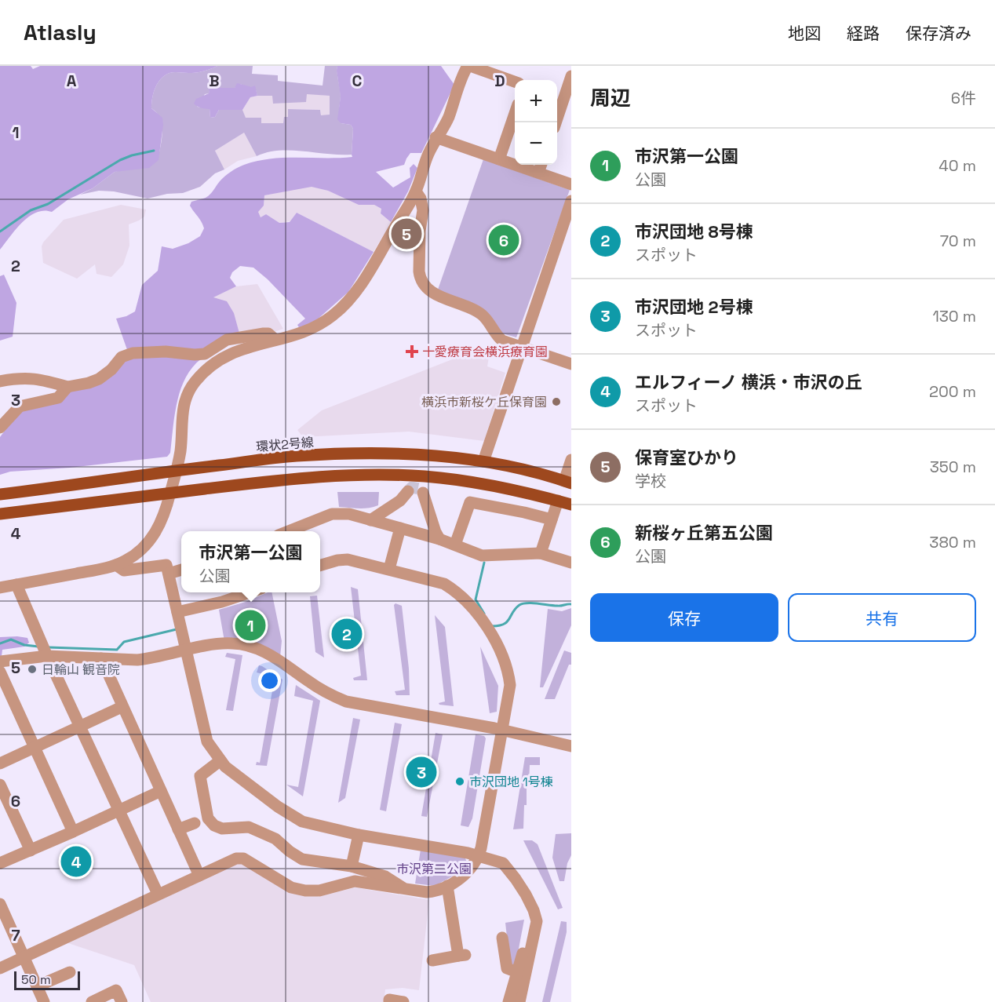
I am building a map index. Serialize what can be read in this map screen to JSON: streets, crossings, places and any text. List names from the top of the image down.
{
  "streets": {
    "main road": ["環状2号線"]
  },
  "parks": ["市沢第二公園"],
  "places": {
    "health": ["十愛療育会横浜療育園"],
    "other": ["横浜市新桜ケ丘保育園", "日輪山 観音院", "市沢団地 1号棟"]
  },
  "scale_bar": "50 m",
  "page": {
    "header": "Atlasly",
    "nav": ["地図", "経路", "保存済み"],
    "heading": ["周辺", "6件"],
    "map_buttons": ["+", "−"],
    "list": [
      {
        "mark": "1",
        "name": "市沢第一公園",
        "note": "公園",
        "value": "40 m"
      },
      {
        "mark": "2",
        "name": "市沢団地 8号棟",
        "note": "スポット",
        "value": "70 m"
      },
      {
        "mark": "3",
        "name": "市沢団地 2号棟",
        "note": "スポット",
        "value": "130 m"
      },
      {
        "mark": "4",
        "name": "エルフィーノ 横浜・市沢の丘",
        "note": "スポット",
        "value": "200 m"
      },
      {
        "mark": "5",
        "name": "保育室ひかり",
        "note": "学校",
        "value": "350 m"
      },
      {
        "mark": "6",
        "name": "新桜ヶ丘第五公園",
        "note": "公園",
        "value": "380 m"
      }
    ],
    "pins": [
      "5",
      "6",
      "1",
      "2",
      "3",
      "4"
    ],
    "popup": ["市沢第一公園", "公園"],
    "buttons": ["保存", "共有"],
    "scale": "50 m"
  },
  "grid": {
    "columns": [
      "A",
      "B",
      "C",
      "D"
    ],
    "rows": [
      "1",
      "2",
      "3",
      "4",
      "5",
      "6",
      "7"
    ]
  }
}
